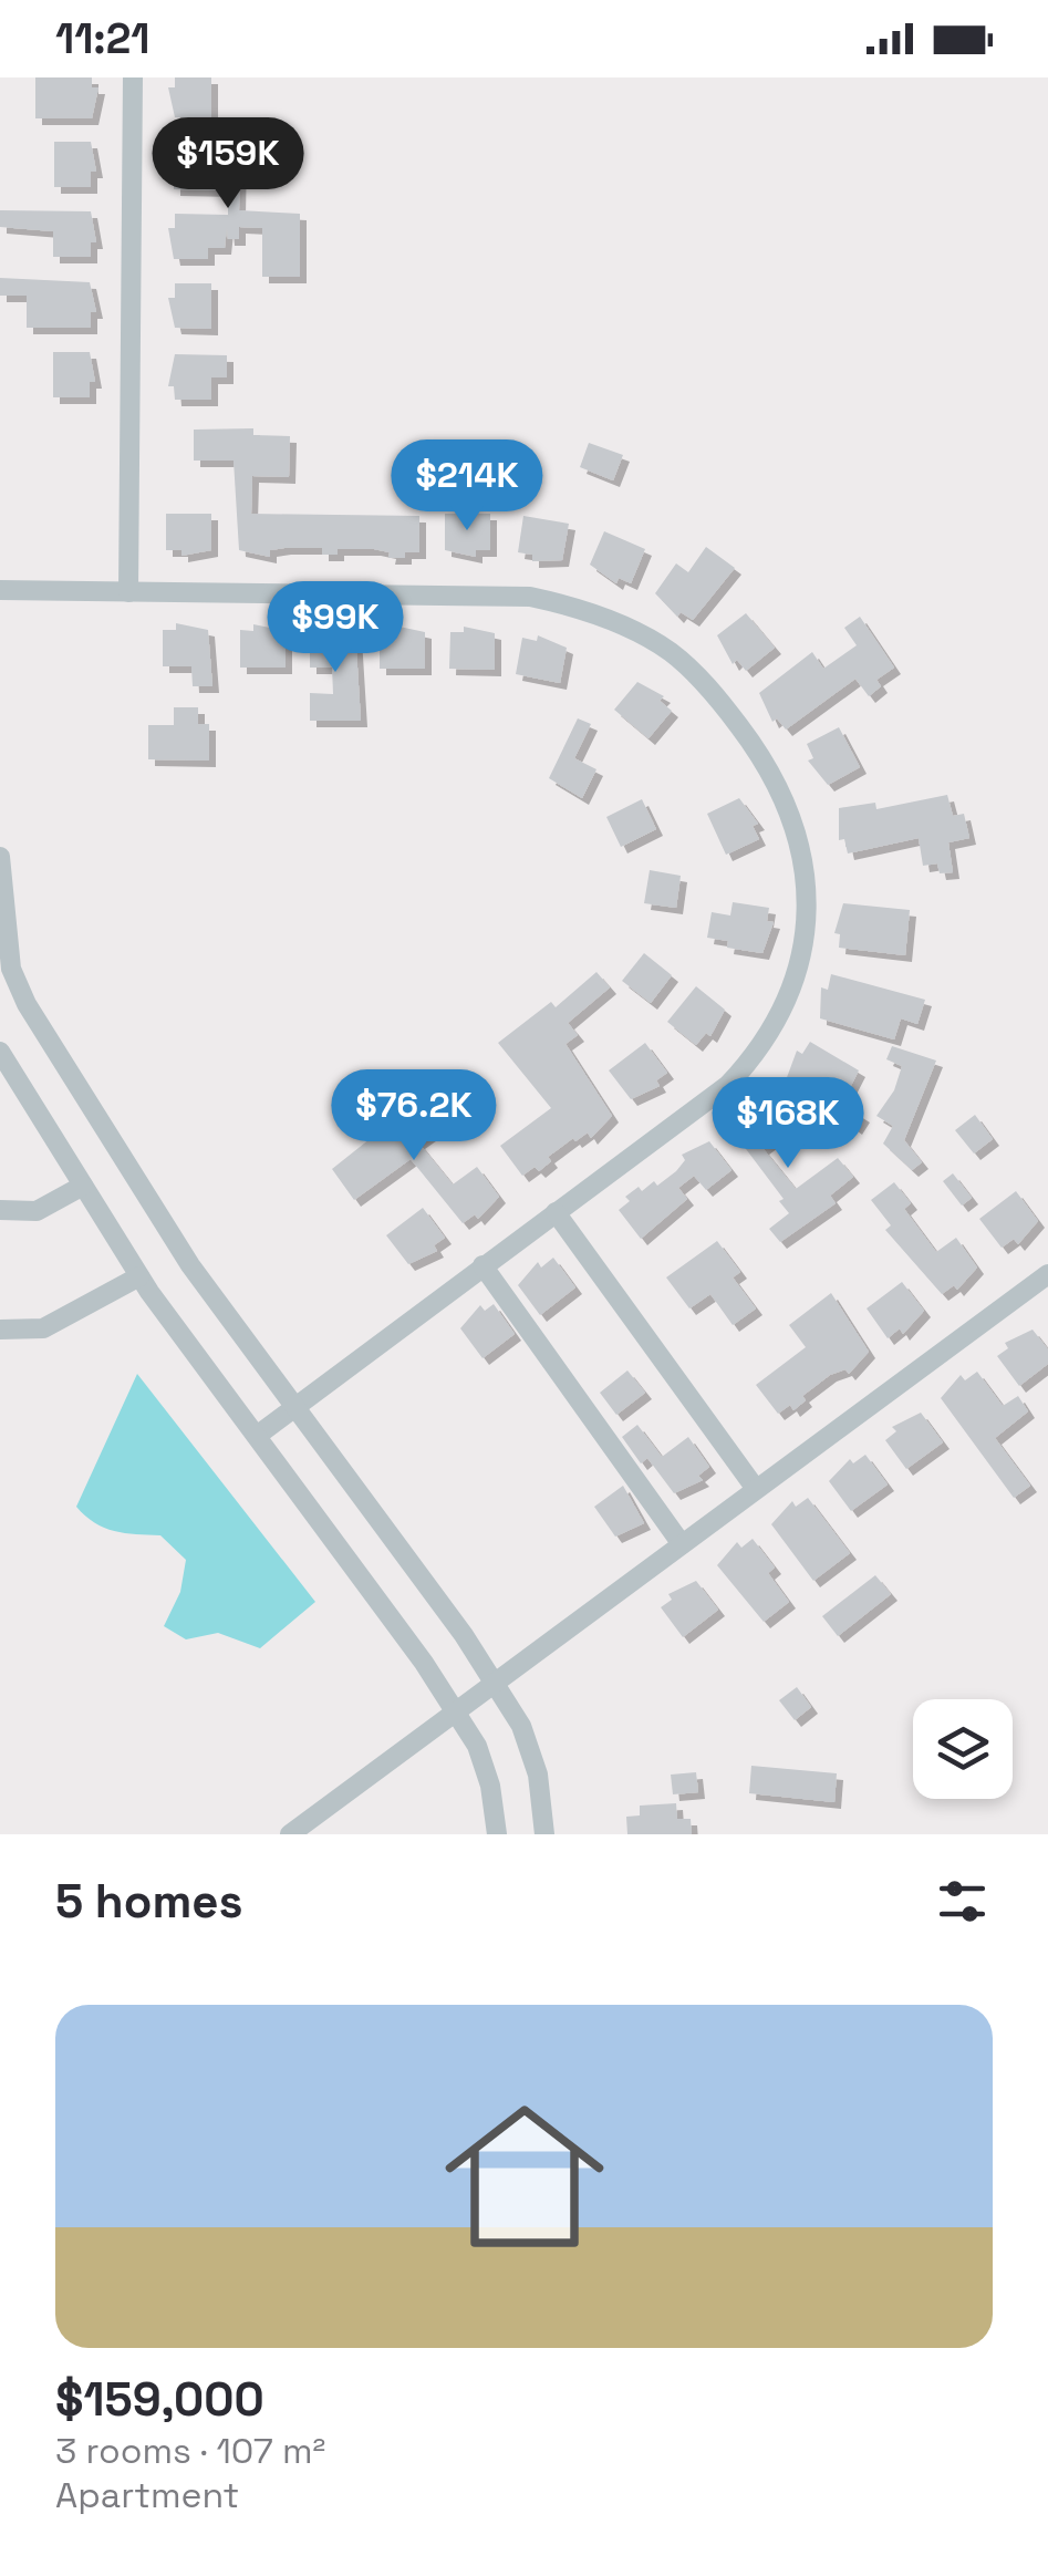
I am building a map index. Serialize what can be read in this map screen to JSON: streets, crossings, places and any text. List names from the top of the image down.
{
  "page": {
    "status": "11:21",
    "price": [
      "$159K",
      "$214K",
      "$99K",
      "$76.2K",
      "$168K"
    ],
    "heading": "5 homes",
    "list": [
      {
        "name": "$159,000",
        "note": "3 rooms · 107 m² · Apartment"
      }
    ]
  }
}
